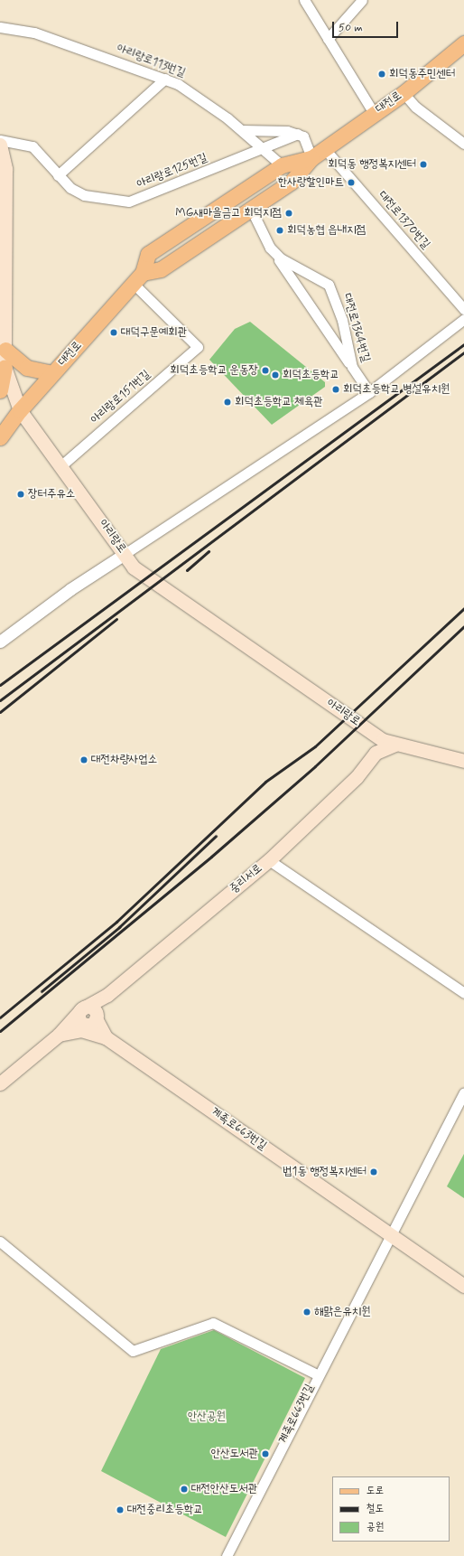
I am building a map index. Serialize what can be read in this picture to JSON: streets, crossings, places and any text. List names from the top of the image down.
{
  "streets": {
    "main road": [
      "대전로",
      "아리랑로",
      "중리서로",
      "계족로663번길"
    ],
    "street": [
      "아리랑로113번길",
      "아리랑로125번길",
      "대전로1370번길",
      "대전로1364번길",
      "아리랑로151번길"
    ]
  },
  "crossings": [
    ["아리랑로113번길", "대전로"],
    ["아리랑로113번길", "아리랑로125번길"],
    ["대전로", "대전로1370번길"],
    ["대전로", "대전로1364번길"],
    ["대전로", "아리랑로151번길"],
    ["대전로", "아리랑로"],
    ["아리랑로151번길", "아리랑로"],
    ["아리랑로", "중리서로"]
  ],
  "parks": ["안산공원"],
  "places": [
    "회덕동주민센터",
    "회덕동 행정복지센터",
    "한사랑할인마트",
    "MG새마을금고 회덕지점",
    "회덕농협 읍내지점",
    "대덕구문예회관",
    "회덕초등학교 운동장",
    "회덕초등학교",
    "회덕초등학교 병설유치원",
    "회덕초등학교 체육관",
    "장터주유소",
    "대전차량사업소",
    "법1동 행정복지센터",
    "해맑은유치원",
    "안산도서관",
    "대전안산도서관",
    "대전중리초등학교"
  ],
  "legend": ["도로", "철도", "공원"],
  "scale_bar": "50 m"
}
